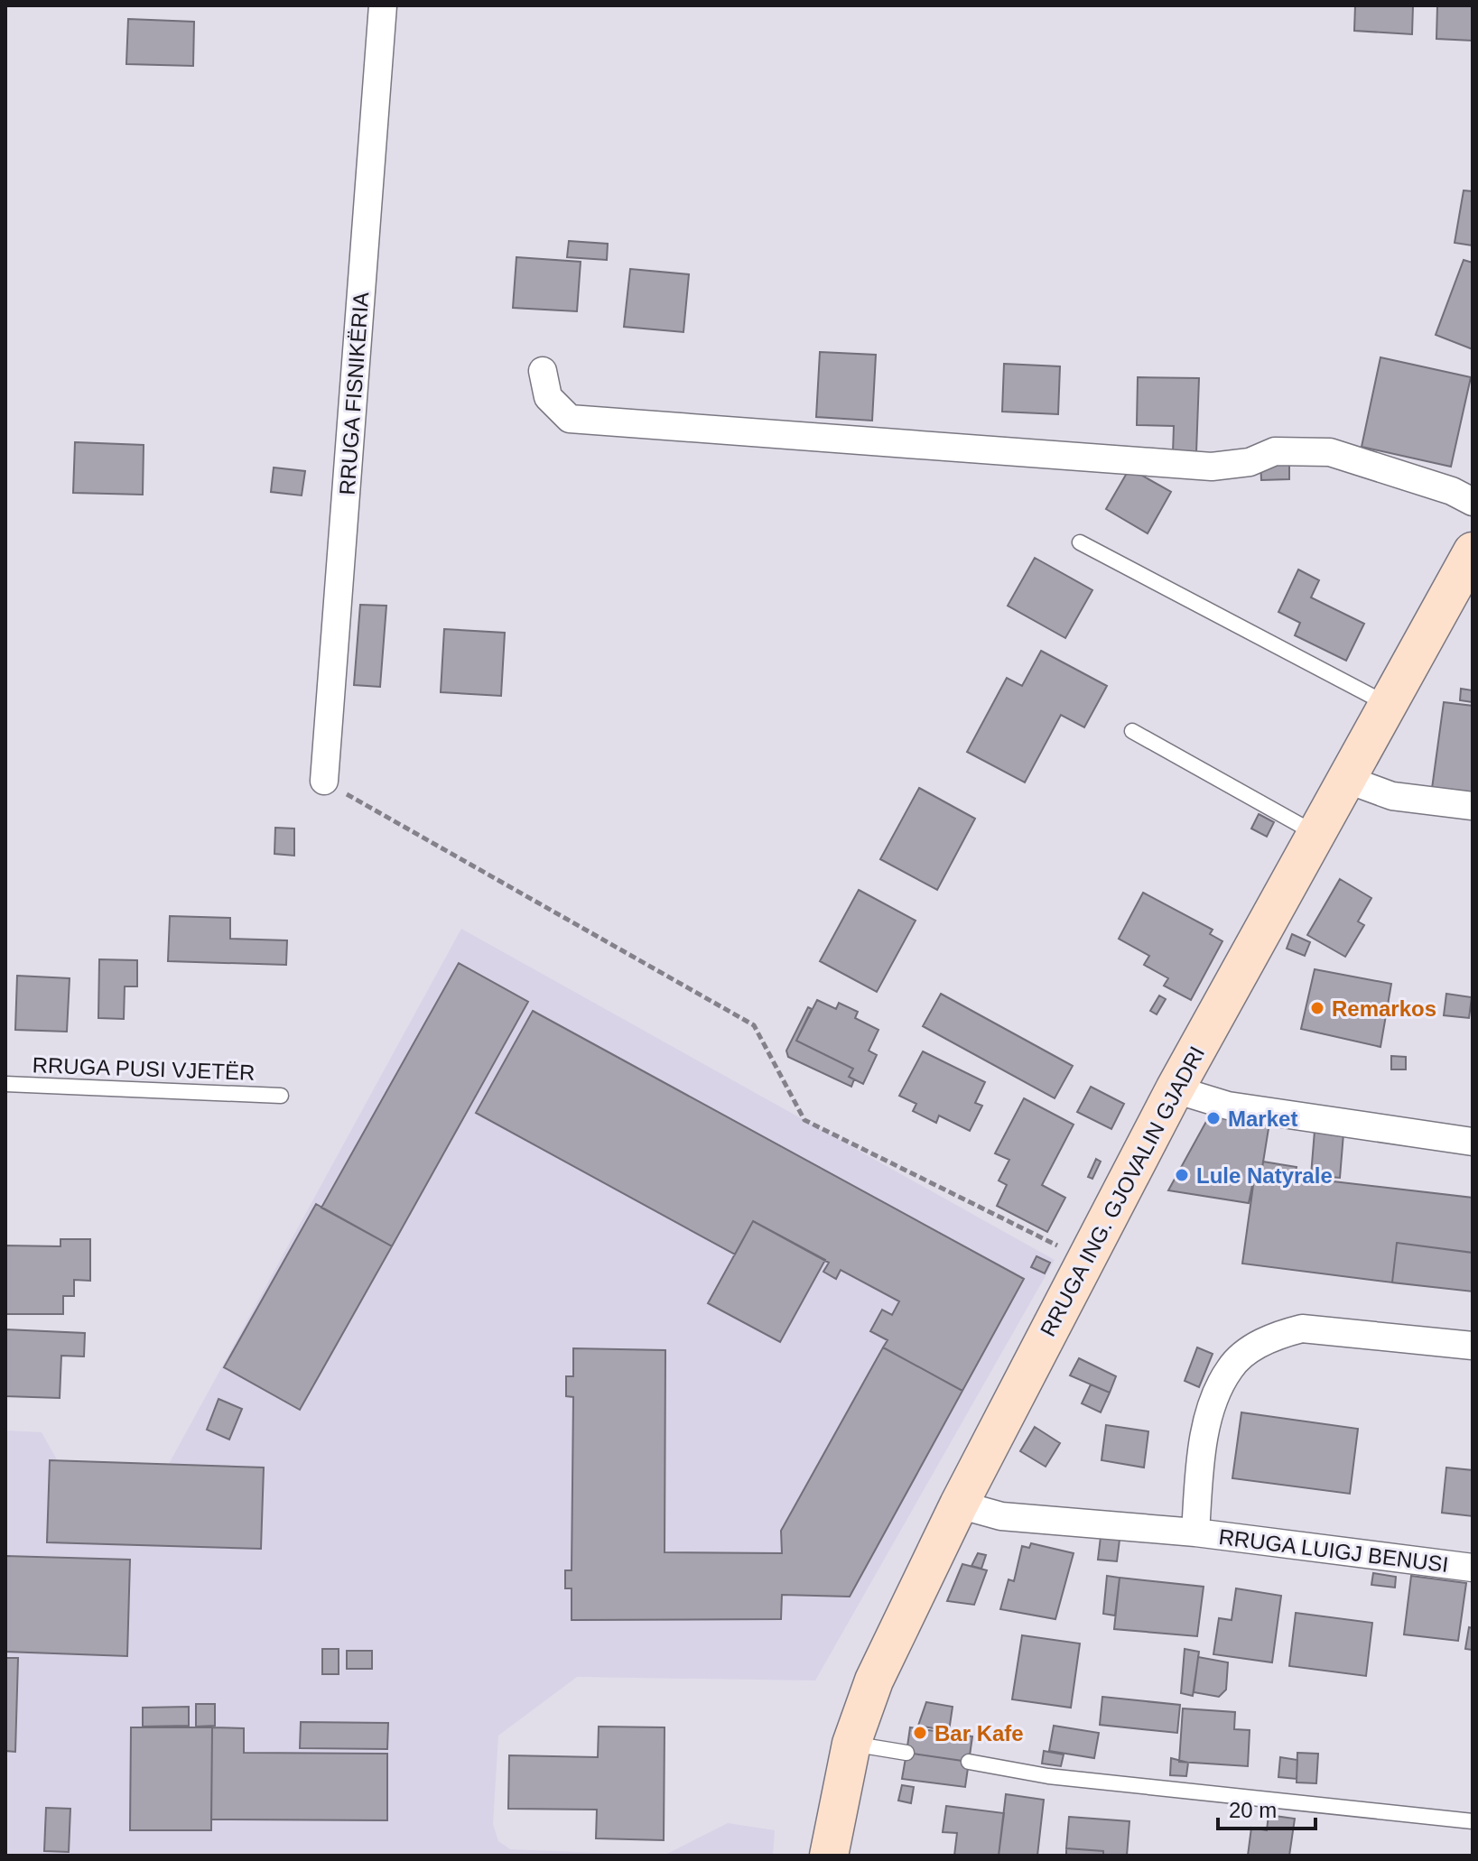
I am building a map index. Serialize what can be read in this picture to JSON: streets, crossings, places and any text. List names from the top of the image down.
{
  "streets": {
    "main road": ["RRUGA ING. GJOVALIN GJADRI"],
    "street": ["RRUGA FISNIKËRIA", "RRUGA LUIGJ BENUSI"],
    "lane": ["RRUGA PUSI VJETËR"]
  },
  "crossings": [
    ["RRUGA ING. GJOVALIN GJADRI", "RRUGA LUIGJ BENUSI"]
  ],
  "places": [
    "Remarkos",
    "Market",
    "Lule Natyrale",
    "Bar Kafe"
  ],
  "scale_bar": "20 m"
}
